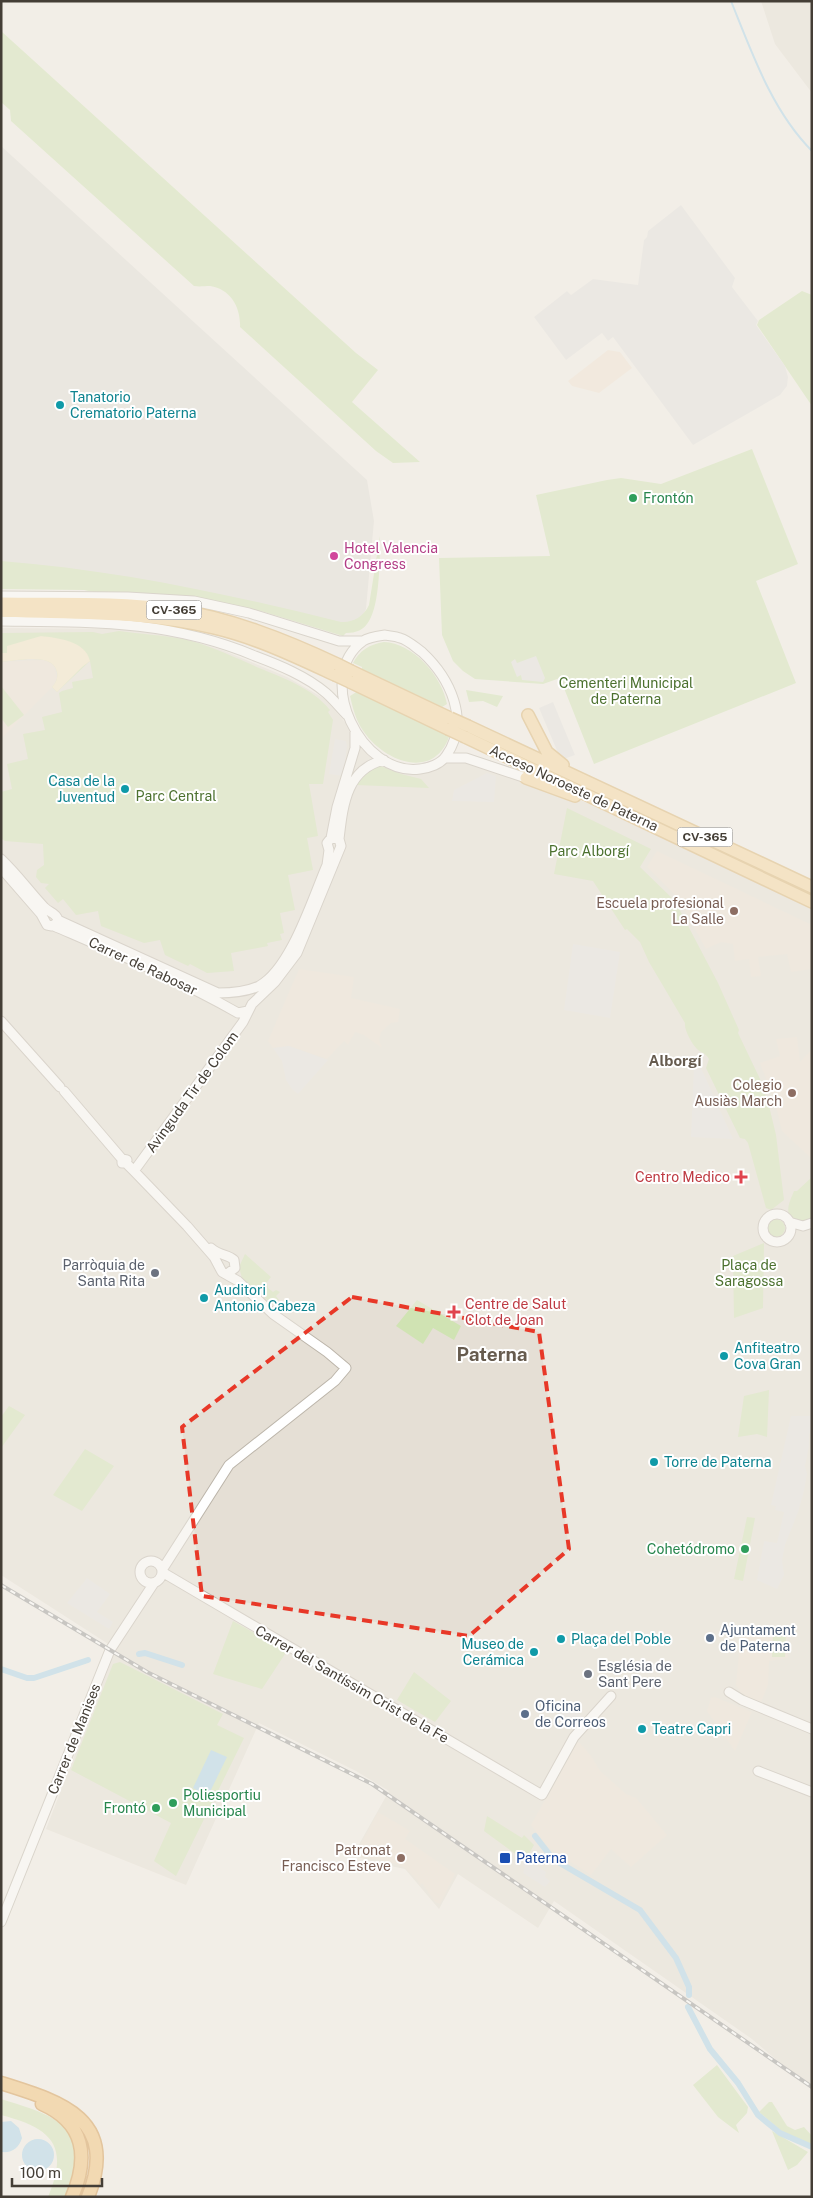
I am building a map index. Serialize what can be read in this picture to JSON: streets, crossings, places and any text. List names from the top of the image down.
{
  "streets": {
    "main road": ["CV-365", "Acceso Noroeste de Paterna"],
    "street": [
      "Carrer de Rabosar",
      "Avinguda Tir de Colom",
      "Carrer del Santíssim Crist de la Fe",
      "Carrer de Manises"
    ]
  },
  "crossings": [
    ["CV-365", "Acceso Noroeste de Paterna"],
    ["Carrer de Rabosar", "Avinguda Tir de Colom"],
    ["Carrer del Santíssim Crist de la Fe", "Carrer de Manises"]
  ],
  "districts": ["Alborgí", "Paterna"],
  "parks": [
    "Cementeri Municipal de Paterna",
    "Parc Central",
    "Parc Alborgí",
    "Plaça de Saragossa"
  ],
  "places": {
    "other": [
      "Tanatorio Crematorio Paterna",
      "Frontón",
      "Hotel Valencia Congress",
      "Casa de la Juventud",
      "Escuela profesional La Salle",
      "Colegio Ausiàs March",
      "Parròquia de Santa Rita",
      "Auditori Antonio Cabeza",
      "Anfiteatro Cova Gran",
      "Torre de Paterna",
      "Cohetódromo",
      "Ajuntament de Paterna",
      "Plaça del Poble",
      "Museo de Cerámica",
      "Església de Sant Pere",
      "Oficina de Correos",
      "Teatre Capri",
      "Poliesportiu Municipal",
      "Frontó",
      "Patronat Francisco Esteve"
    ],
    "health": ["Centro Medico", "Centre de Salut Clot de Joan"],
    "transit": ["Paterna"]
  },
  "scale_bar": "100 m"
}
